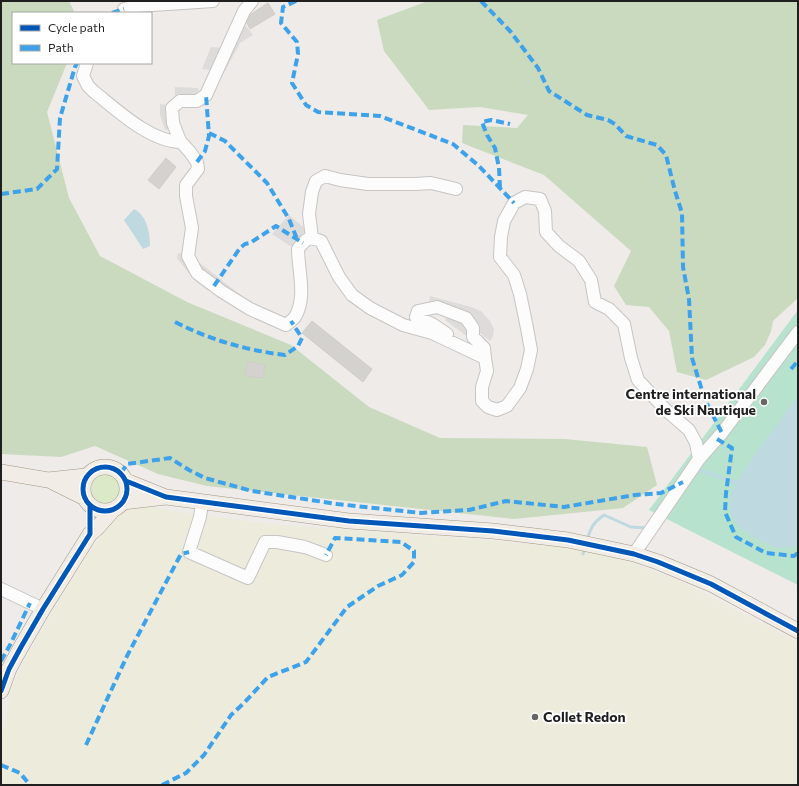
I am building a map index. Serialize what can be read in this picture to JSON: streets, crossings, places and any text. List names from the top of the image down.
{
  "places": ["Centre international de Ski Nautique", "Collet Redon"],
  "legend": ["Cycle path", "Path"]
}
